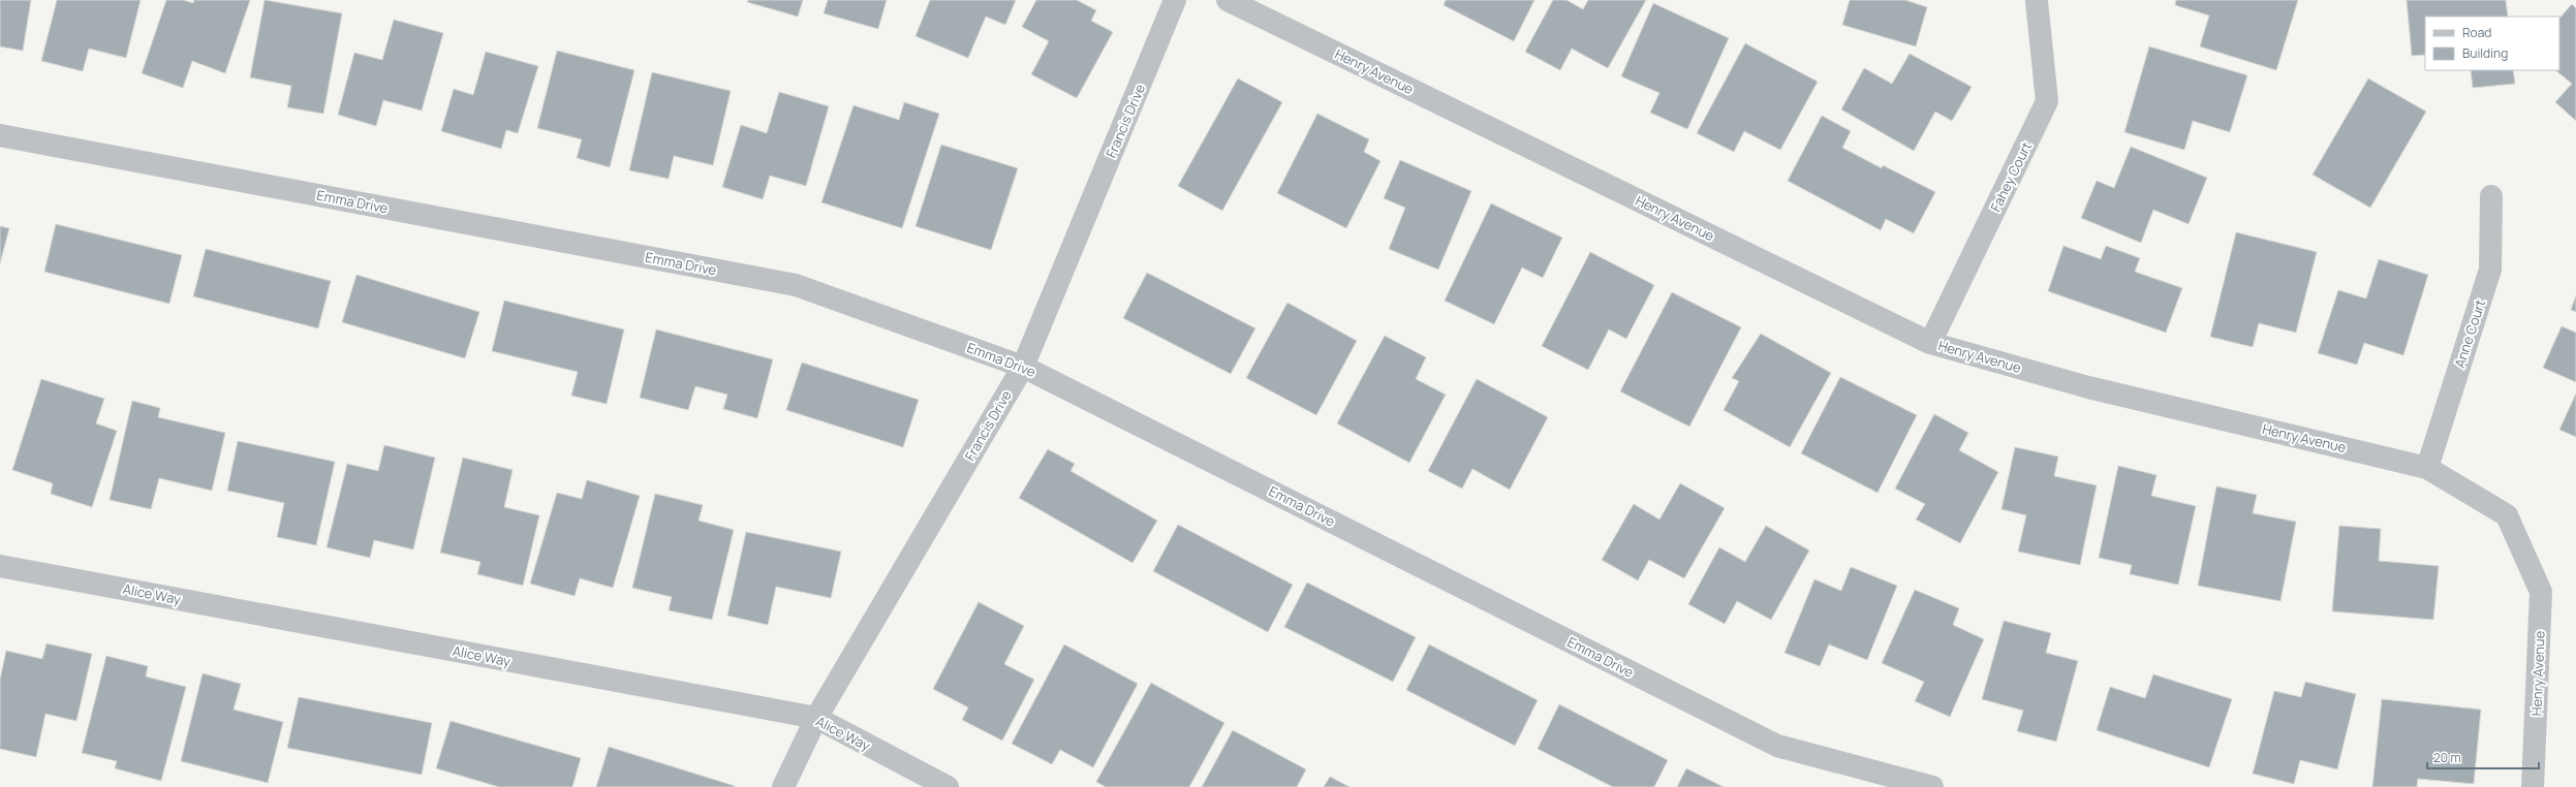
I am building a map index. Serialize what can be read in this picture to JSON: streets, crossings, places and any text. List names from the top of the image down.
{
  "streets": {
    "street": [
      "Henry Avenue",
      "Francis Drive",
      "Fahey Court",
      "Emma Drive",
      "Anne Court",
      "Alice Way"
    ]
  },
  "crossings": [
    ["Henry Avenue", "Fahey Court"],
    ["Henry Avenue", "Anne Court"],
    ["Francis Drive", "Emma Drive"],
    ["Francis Drive", "Alice Way"]
  ],
  "legend": ["Road", "Building"],
  "scale_bar": "20 m"
}
